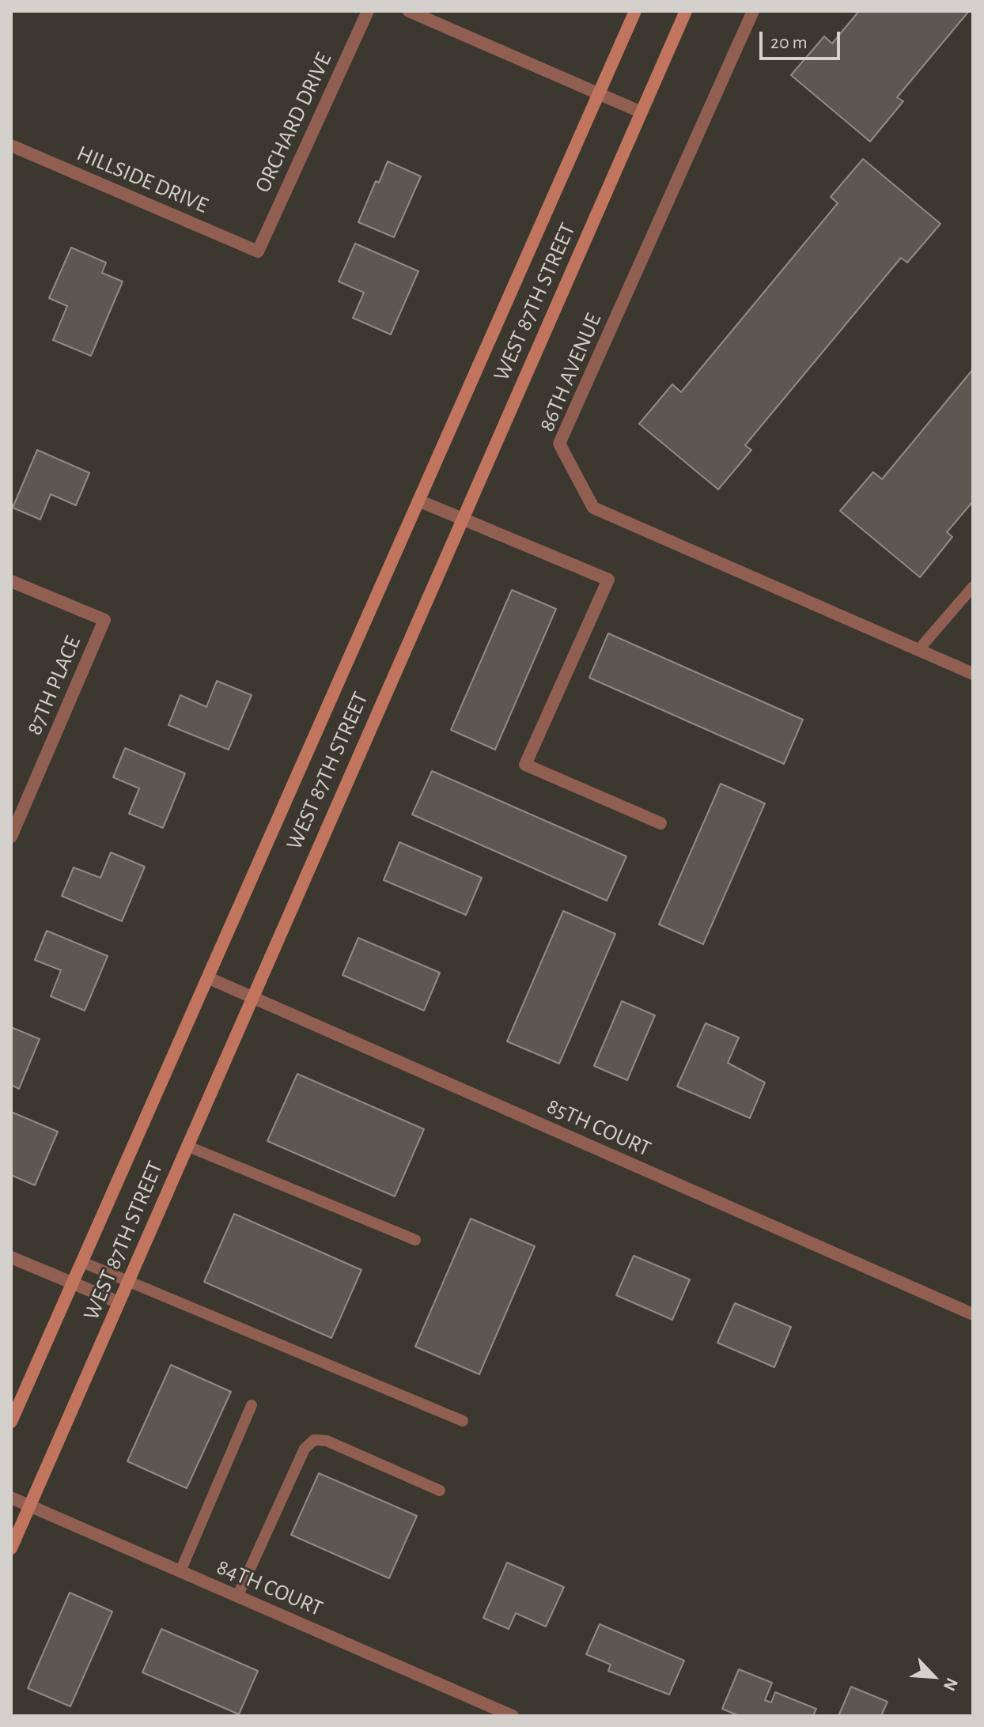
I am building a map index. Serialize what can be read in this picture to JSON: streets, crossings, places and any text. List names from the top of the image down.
{
  "streets": {
    "main road": ["WEST 87TH STREET"],
    "street": [
      "ORCHARD DRIVE",
      "HILLSIDE DRIVE",
      "86TH AVENUE",
      "87TH PLACE",
      "85TH COURT",
      "84TH COURT"
    ]
  },
  "crossings": [
    ["ORCHARD DRIVE", "HILLSIDE DRIVE"],
    ["WEST 87TH STREET", "85TH COURT"],
    ["WEST 87TH STREET", "84TH COURT"]
  ],
  "scale_bar": "20 m",
  "north": "bottom right"
}
